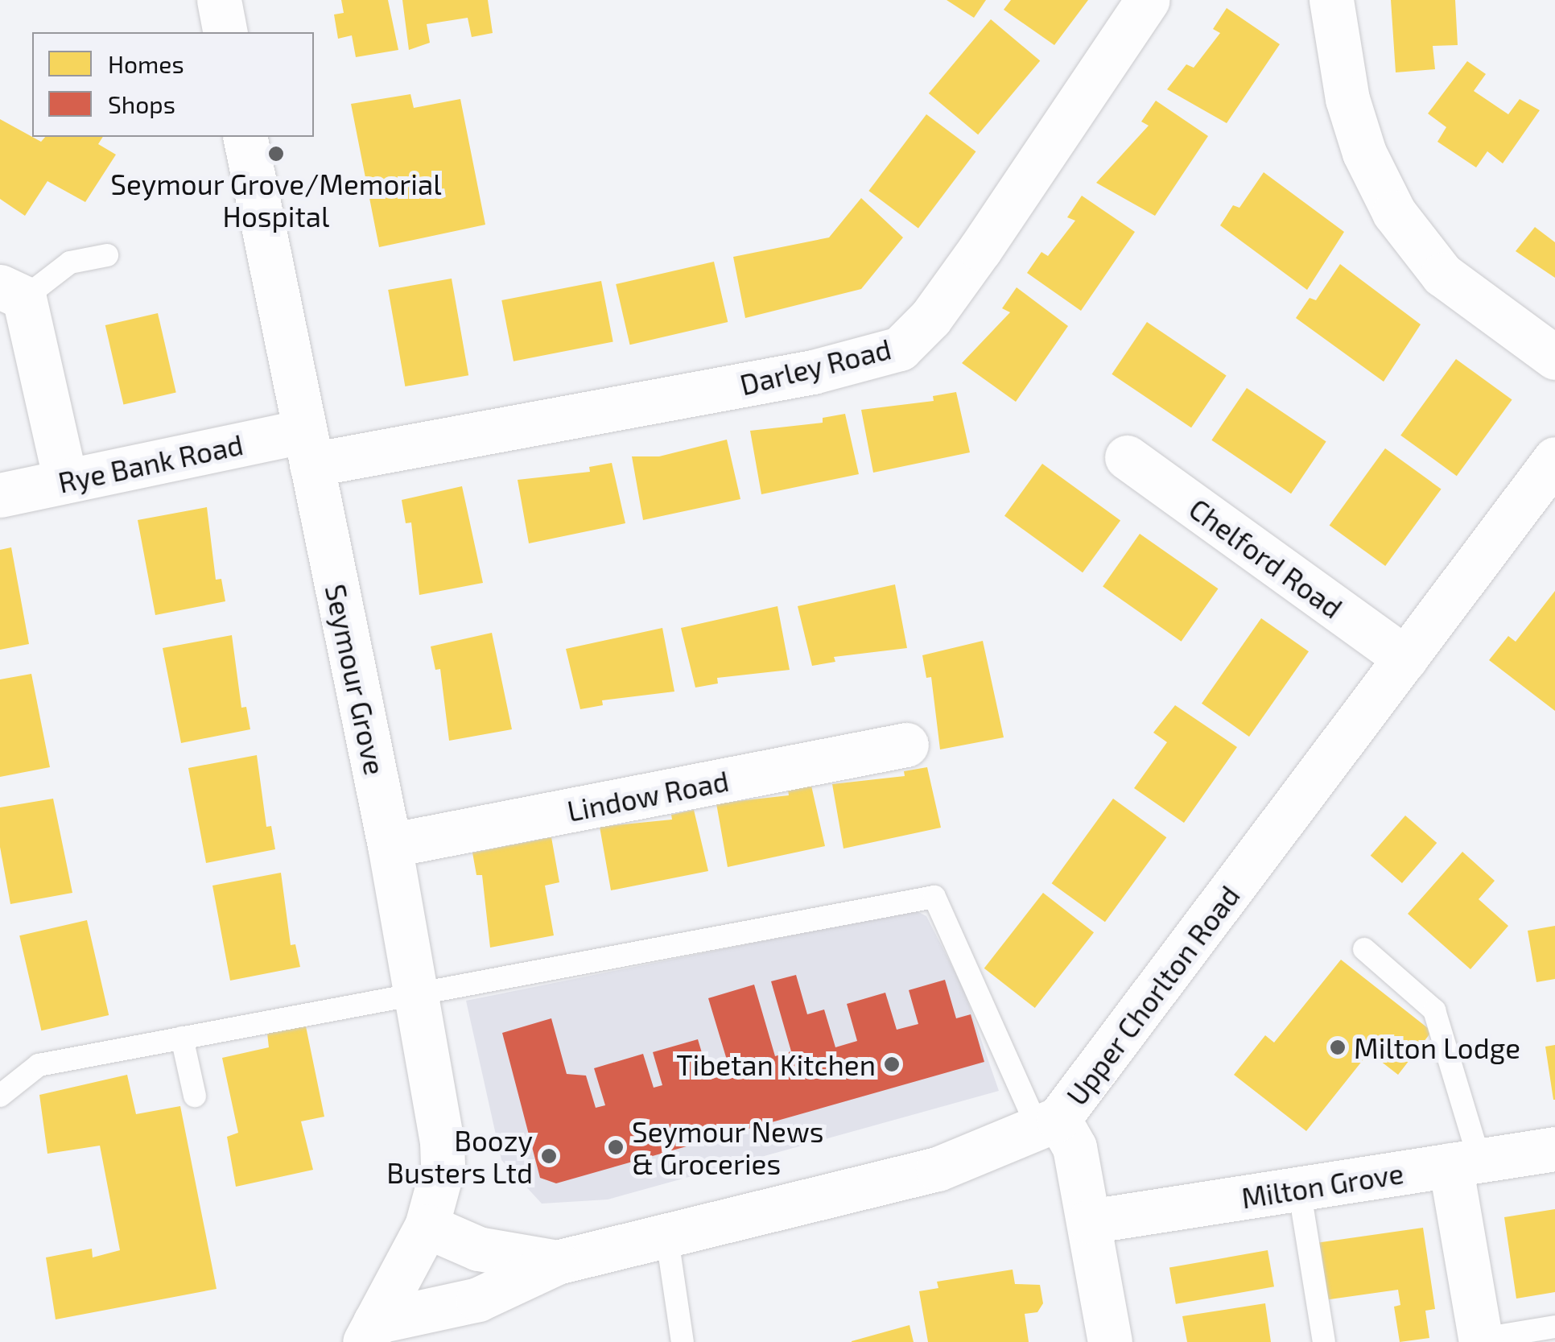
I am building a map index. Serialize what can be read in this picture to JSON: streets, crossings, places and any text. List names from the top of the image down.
{
  "streets": {
    "street": [
      "Darley Road",
      "Rye Bank Road",
      "Chelford Road",
      "Seymour Grove",
      "Lindow Road",
      "Upper Chorlton Road",
      "Milton Grove"
    ]
  },
  "crossings": [
    ["Darley Road", "Rye Bank Road"],
    ["Darley Road", "Seymour Grove"],
    ["Rye Bank Road", "Seymour Grove"],
    ["Chelford Road", "Upper Chorlton Road"],
    ["Seymour Grove", "Lindow Road"]
  ],
  "places": [
    "Seymour Grove/Memorial Hospital",
    "Milton Lodge",
    "Tibetan Kitchen",
    "Seymour News & Groceries",
    "Boozy Busters Ltd"
  ],
  "legend": ["Homes", "Shops"]
}
